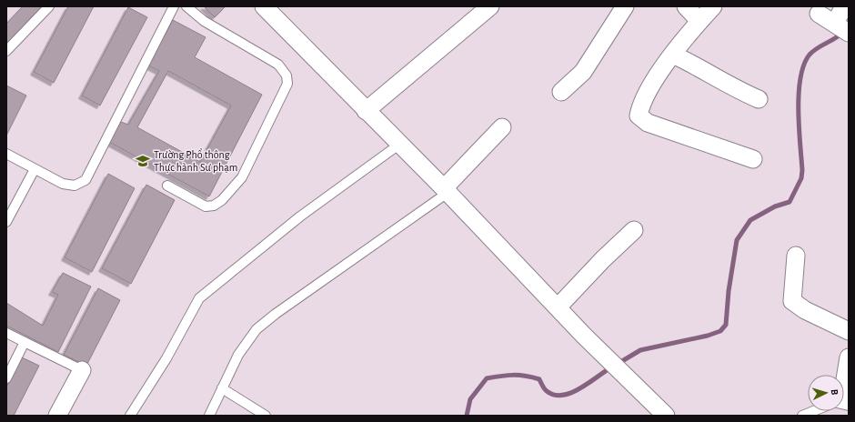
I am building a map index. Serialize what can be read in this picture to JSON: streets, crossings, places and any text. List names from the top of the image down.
{
  "places": {
    "school or university": ["Trường Phổ thông Thực hành Sư phạm"]
  },
  "north": "right"
}
